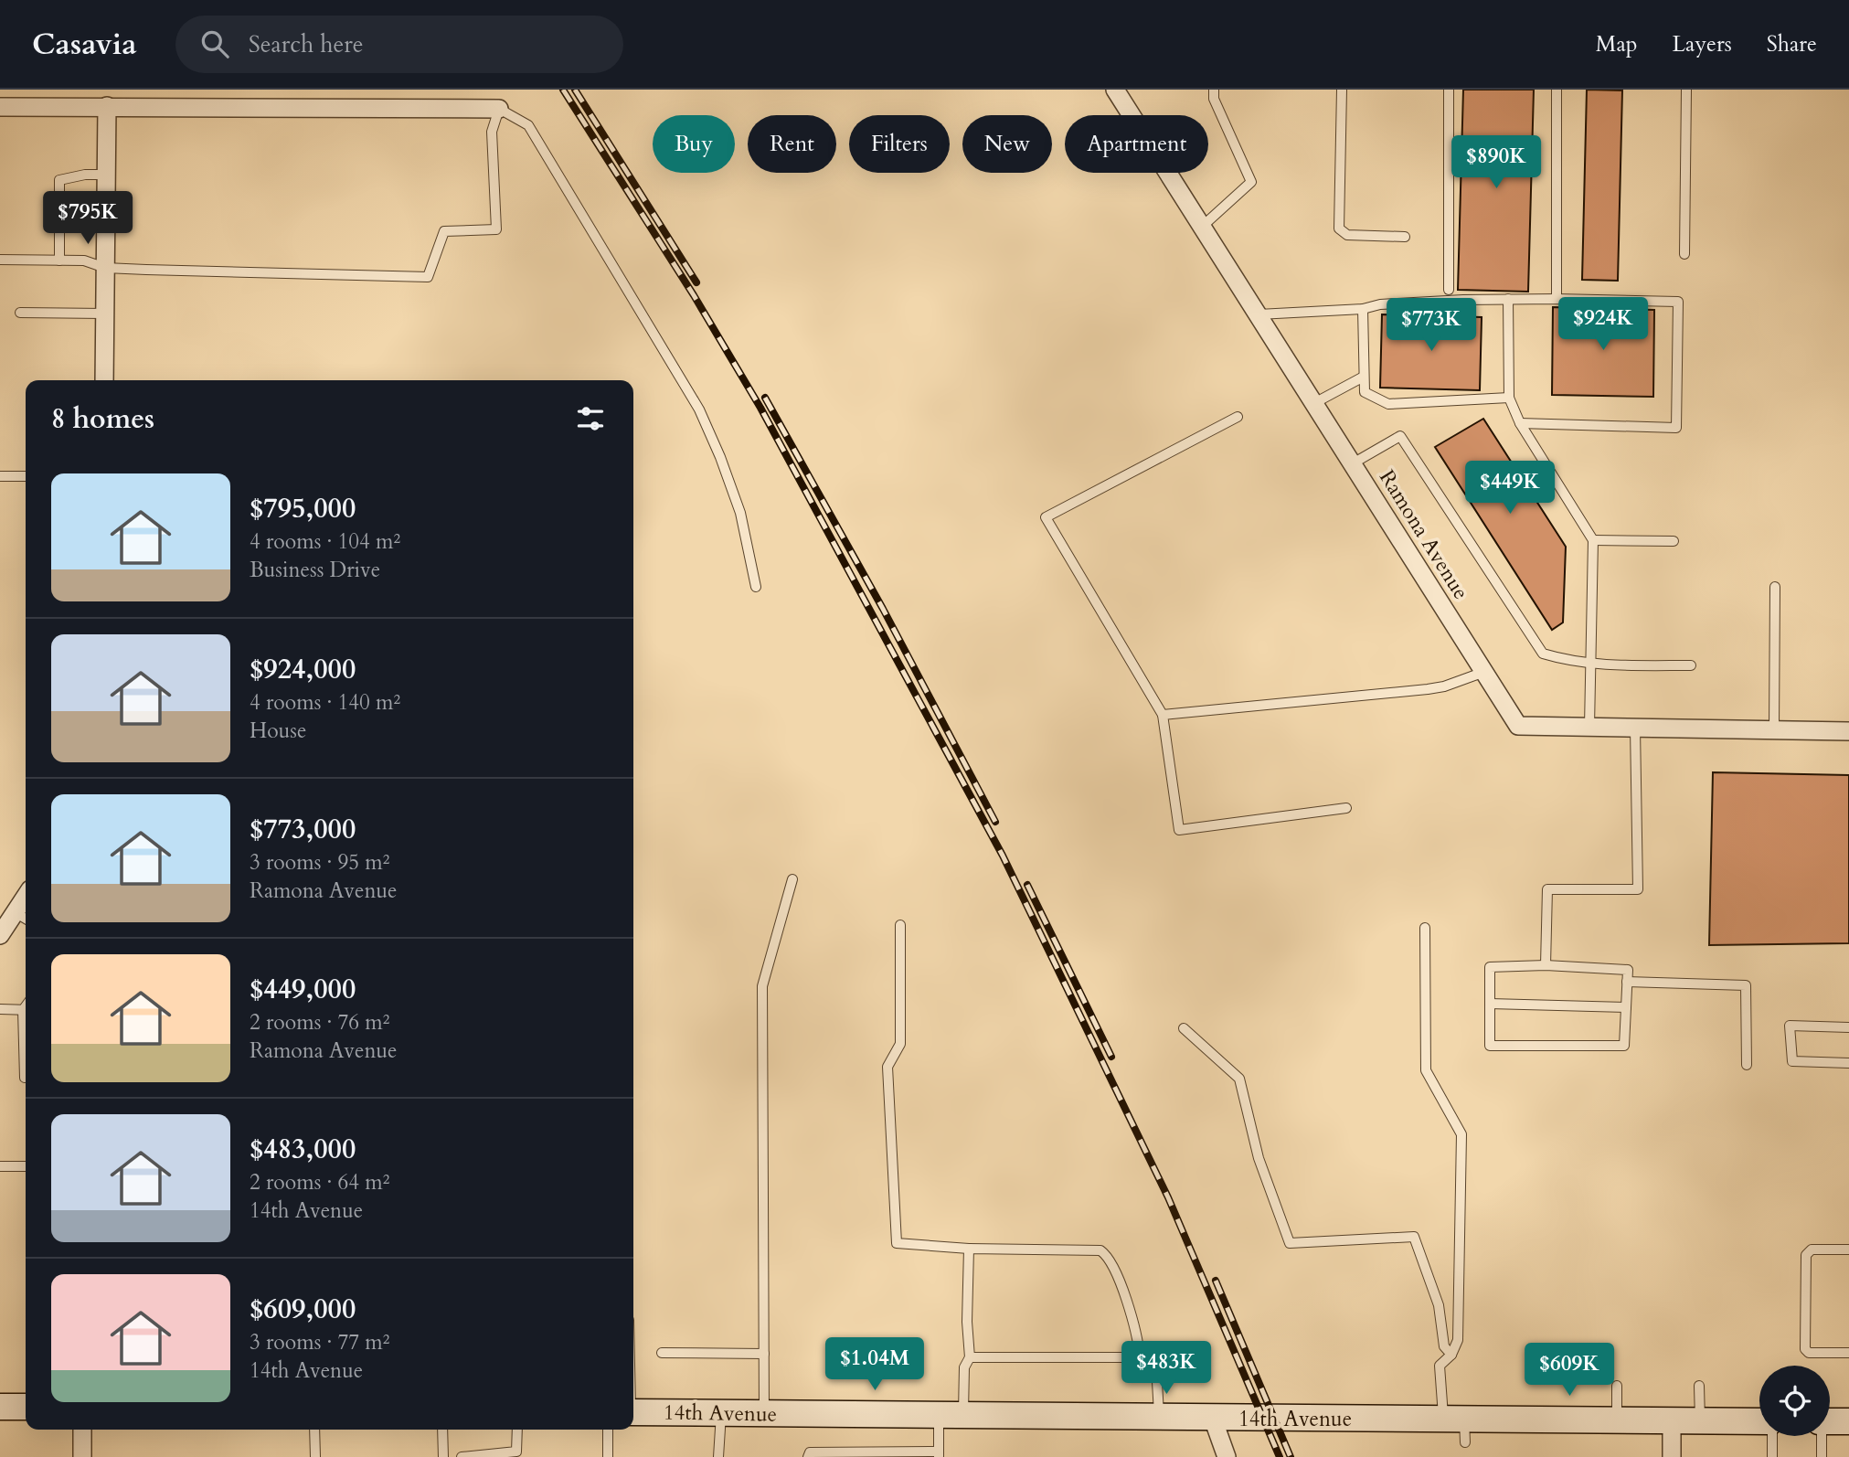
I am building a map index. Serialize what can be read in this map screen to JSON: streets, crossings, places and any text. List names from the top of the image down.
{
  "streets": {
    "main road": ["14th Avenue"],
    "street": ["Ramona Avenue"]
  },
  "page": {
    "header": "Casavia",
    "search": "Search here",
    "nav": ["Map", "Layers", "Share"],
    "chip": [
      "Buy",
      "Rent",
      "Filters",
      "New",
      "Apartment"
    ],
    "price": [
      "$890K",
      "$795K",
      "$924K",
      "$773K",
      "$449K",
      "$1.04M",
      "$483K",
      "$609K"
    ],
    "heading": "8 homes",
    "list": [
      {
        "name": "$795,000",
        "note": "4 rooms · 104 m² · Business Drive"
      },
      {
        "name": "$924,000",
        "note": "4 rooms · 140 m² · House"
      },
      {
        "name": "$773,000",
        "note": "3 rooms · 95 m² · Ramona Avenue"
      },
      {
        "name": "$449,000",
        "note": "2 rooms · 76 m² · Ramona Avenue"
      },
      {
        "name": "$483,000",
        "note": "2 rooms · 64 m² · 14th Avenue"
      },
      {
        "name": "$609,000",
        "note": "3 rooms · 77 m² · 14th Avenue"
      }
    ]
  }
}
